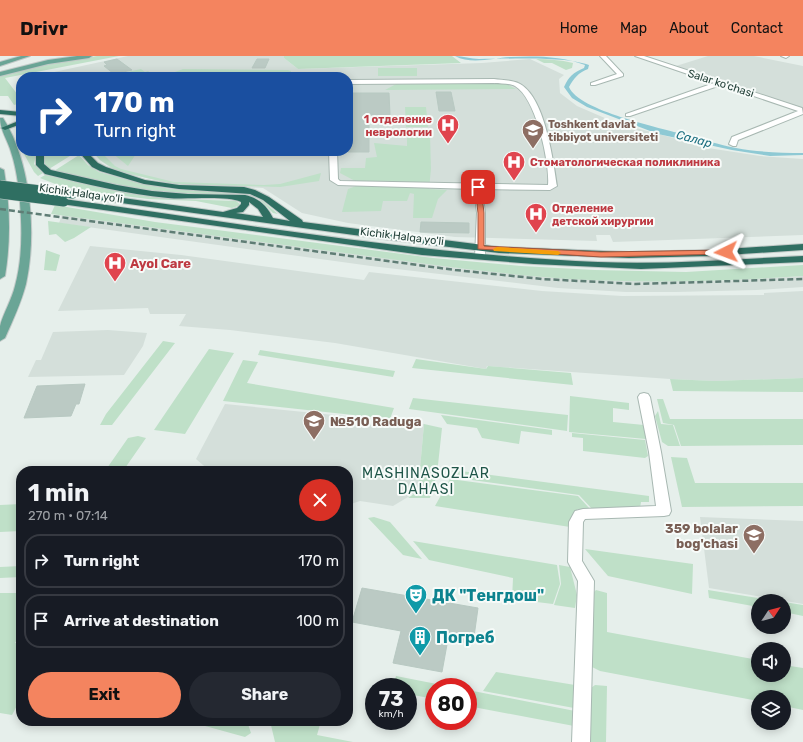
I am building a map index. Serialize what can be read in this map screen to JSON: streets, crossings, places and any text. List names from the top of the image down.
{
  "streets": {
    "highway": ["Kichik Halqa yo'li"],
    "street": ["Salar ko'chasi"]
  },
  "districts": ["MASHINASOZLAR DAHASI"],
  "water": ["Салар"],
  "places": {
    "hospital": [
      "1 отделение неврологии",
      "Стоматологическая поликлиника",
      "Отделение детской хирургии",
      "Ayol Care"
    ],
    "school or university": ["Toshkent davlat tibbiyot universiteti", "№510 Raduga", "359 bolalar bog'chasi"],
    "theatre": ["ДК \"Тенгдош\""],
    "building": ["Погреб"]
  },
  "north": "top right",
  "page": {
    "header": "Drivr",
    "nav": [
      "Home",
      "Map",
      "About",
      "Contact"
    ],
    "turn": ["170 m", "Turn right"],
    "heading": ["1 min", "270 m · 07:14"],
    "list": [
      {
        "name": "Turn right",
        "value": "170 m"
      },
      {
        "name": "Arrive at destination",
        "value": "100 m"
      }
    ],
    "buttons": ["Exit", "Share"],
    "speed": "73 km/h",
    "limit": "80"
  }
}
